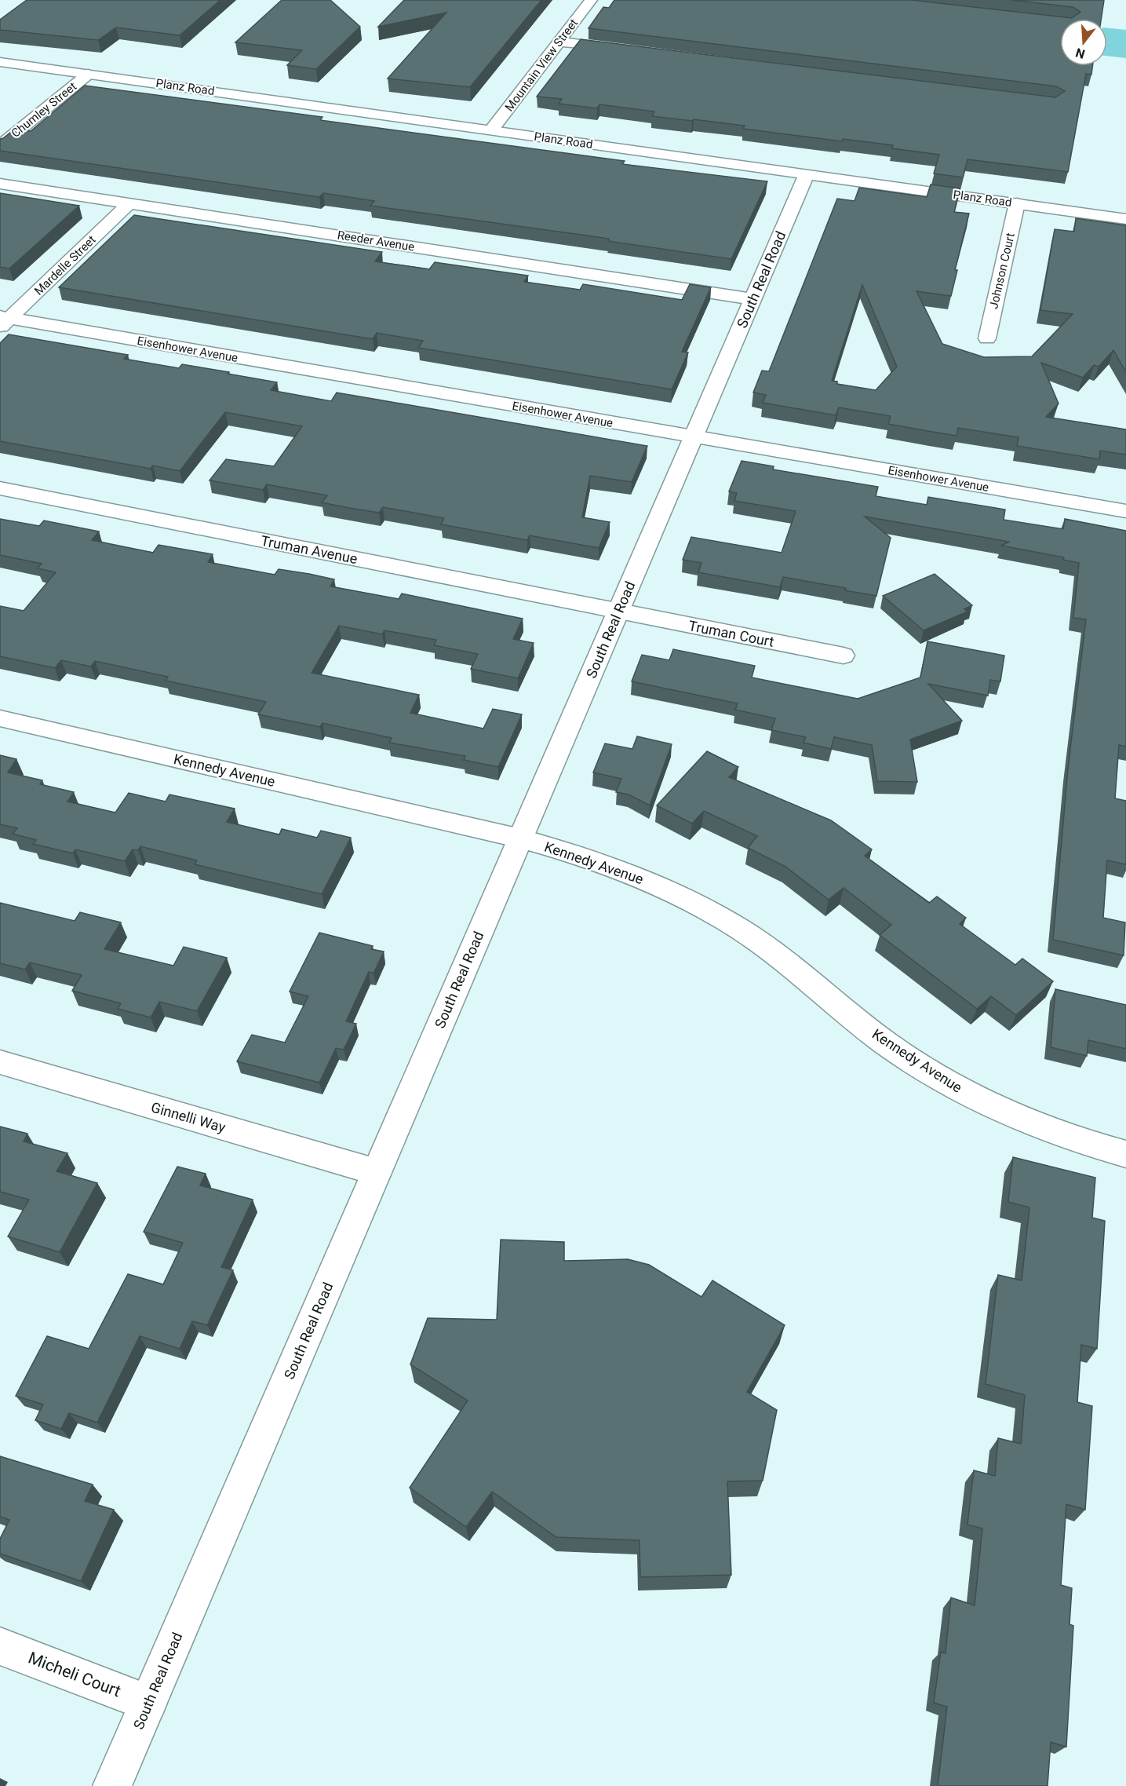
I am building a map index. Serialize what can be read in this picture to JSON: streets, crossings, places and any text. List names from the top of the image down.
{
  "streets": {
    "street": [
      "Mountain View Street",
      "Planz Road",
      "Chumley Street",
      "Reeder Avenue",
      "Mardelle Street",
      "Johnson Court",
      "South Real Road",
      "Eisenhower Avenue",
      "Truman Avenue",
      "Truman Court",
      "Kennedy Avenue",
      "Ginnelli Way",
      "Micheli Court"
    ]
  },
  "crossings": [
    ["Mountain View Street", "Planz Road"],
    ["Planz Road", "Chumley Street"],
    ["Planz Road", "Johnson Court"],
    ["Planz Road", "South Real Road"],
    ["Reeder Avenue", "Mardelle Street"],
    ["Reeder Avenue", "South Real Road"],
    ["Mardelle Street", "Eisenhower Avenue"],
    ["South Real Road", "Eisenhower Avenue"],
    ["South Real Road", "Truman Avenue"],
    ["South Real Road", "Truman Court"],
    ["South Real Road", "Kennedy Avenue"],
    ["South Real Road", "Ginnelli Way"],
    ["South Real Road", "Micheli Court"],
    ["Truman Avenue", "Truman Court"]
  ],
  "north": "bottom"
}
